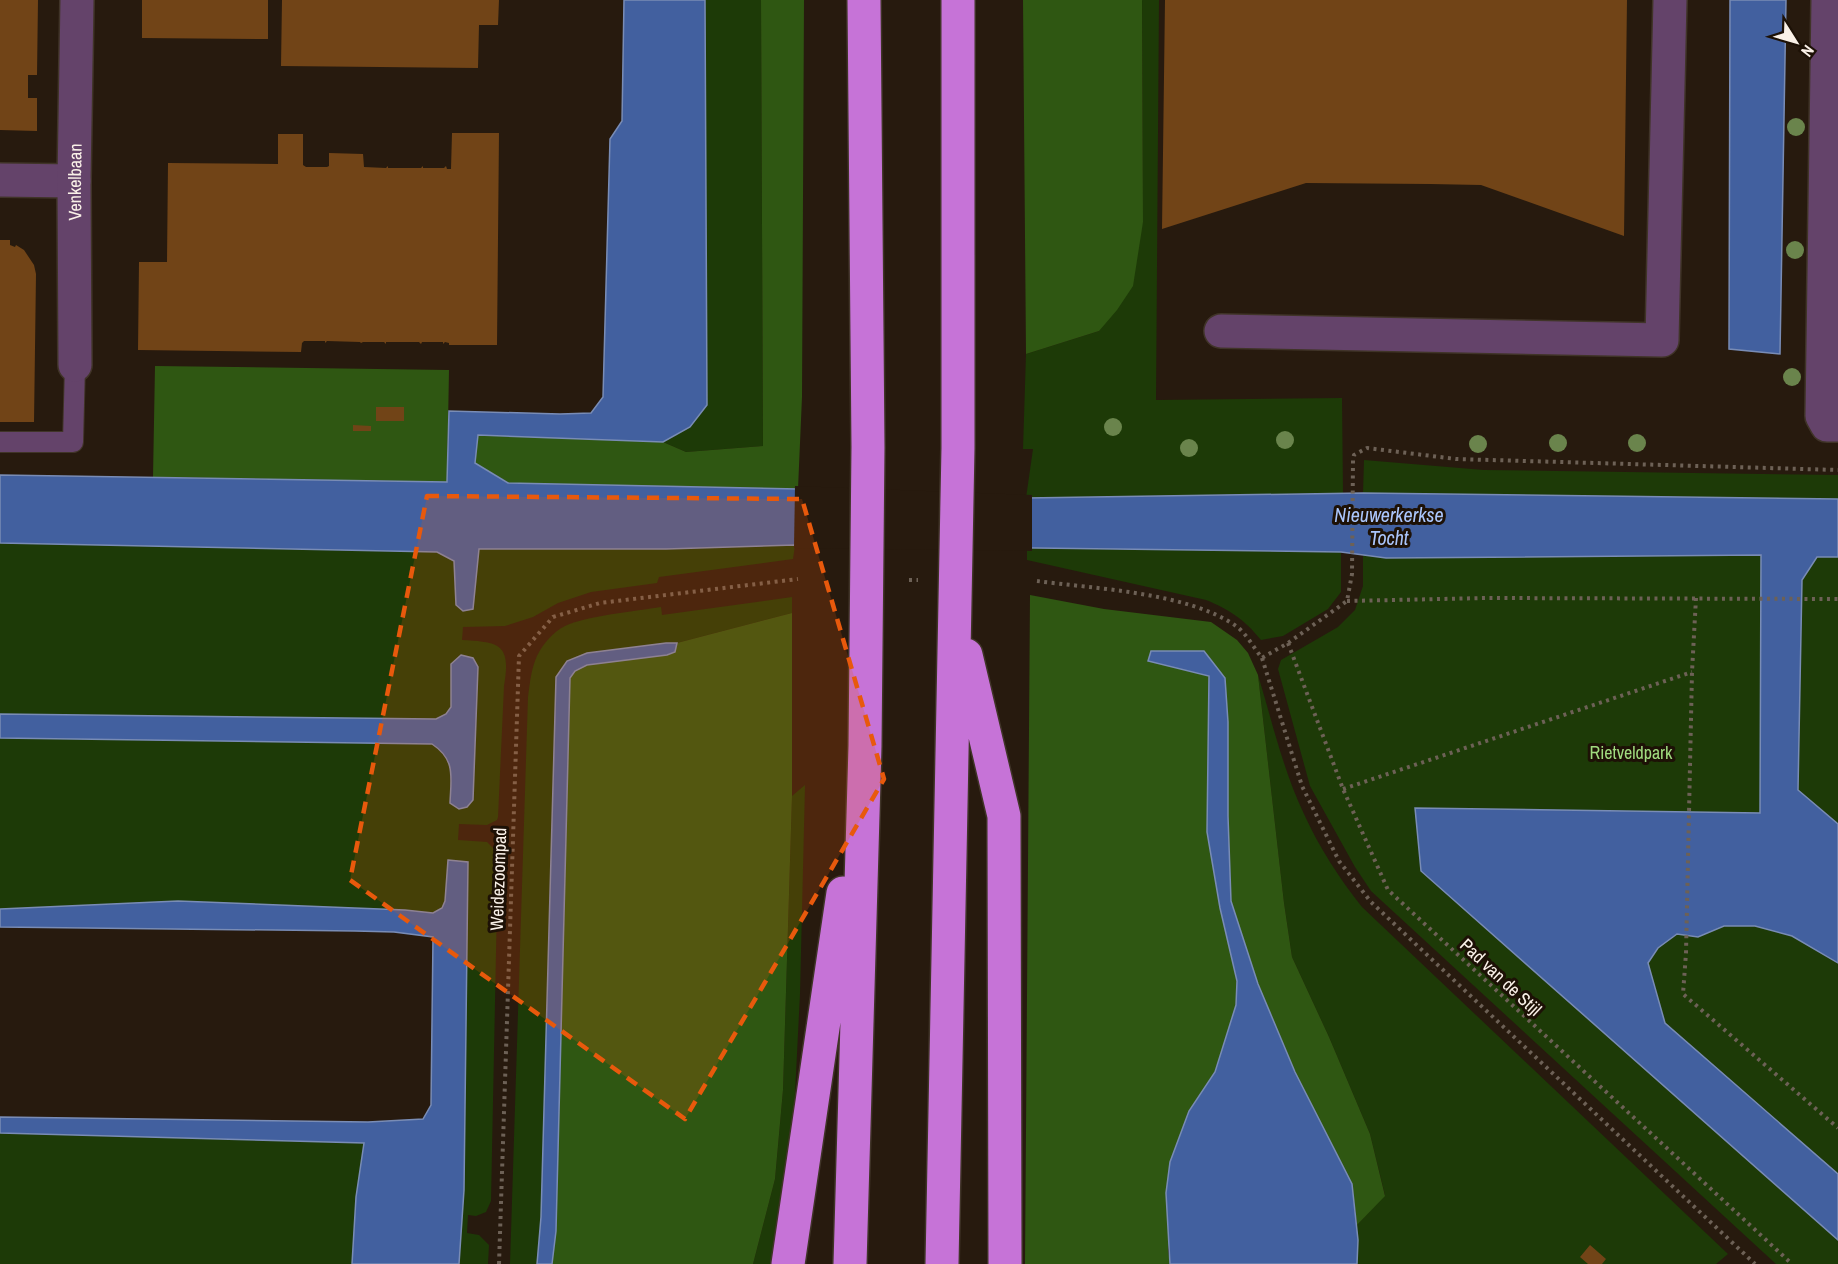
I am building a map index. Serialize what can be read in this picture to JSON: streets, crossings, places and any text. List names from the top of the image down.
{
  "streets": {
    "street": ["Venkelbaan"],
    "path": ["Weidezoompad", "Pad van de Stijl"]
  },
  "water": ["Nieuwerkerkse Tocht"],
  "parks": ["Rietveldpark"],
  "north": "bottom right"
}
